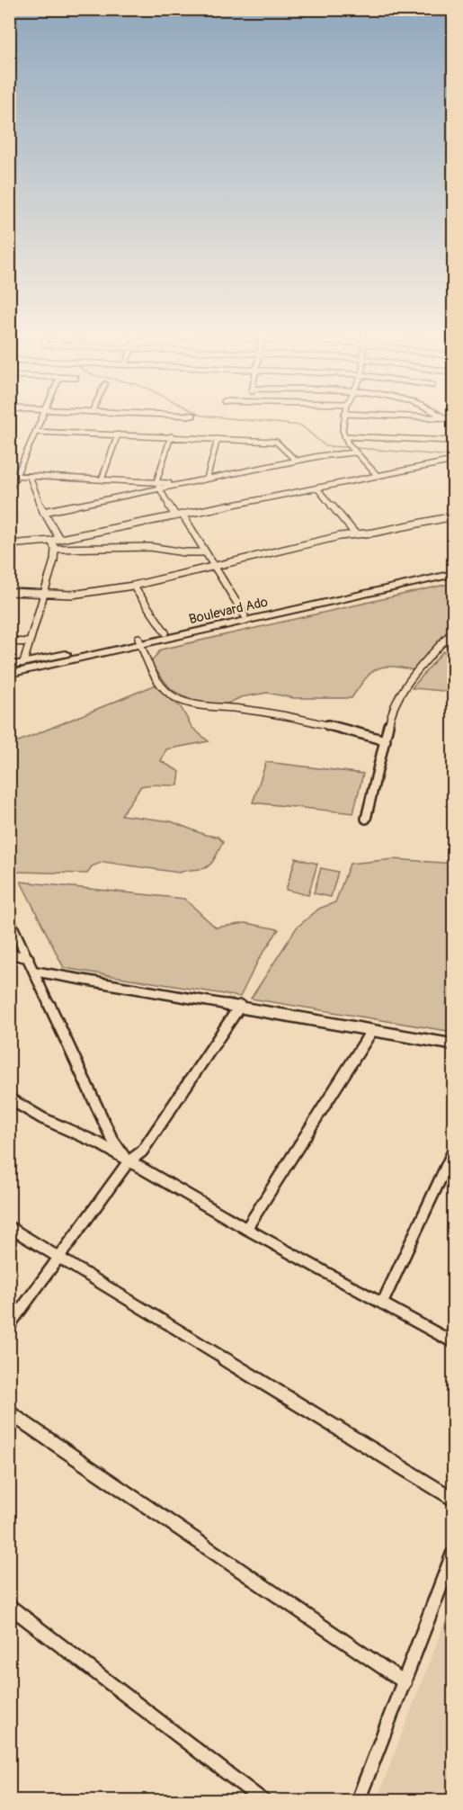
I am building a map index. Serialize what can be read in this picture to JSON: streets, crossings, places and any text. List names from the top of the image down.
{
  "streets": {
    "main road": ["Boulevard Ado"]
  }
}
